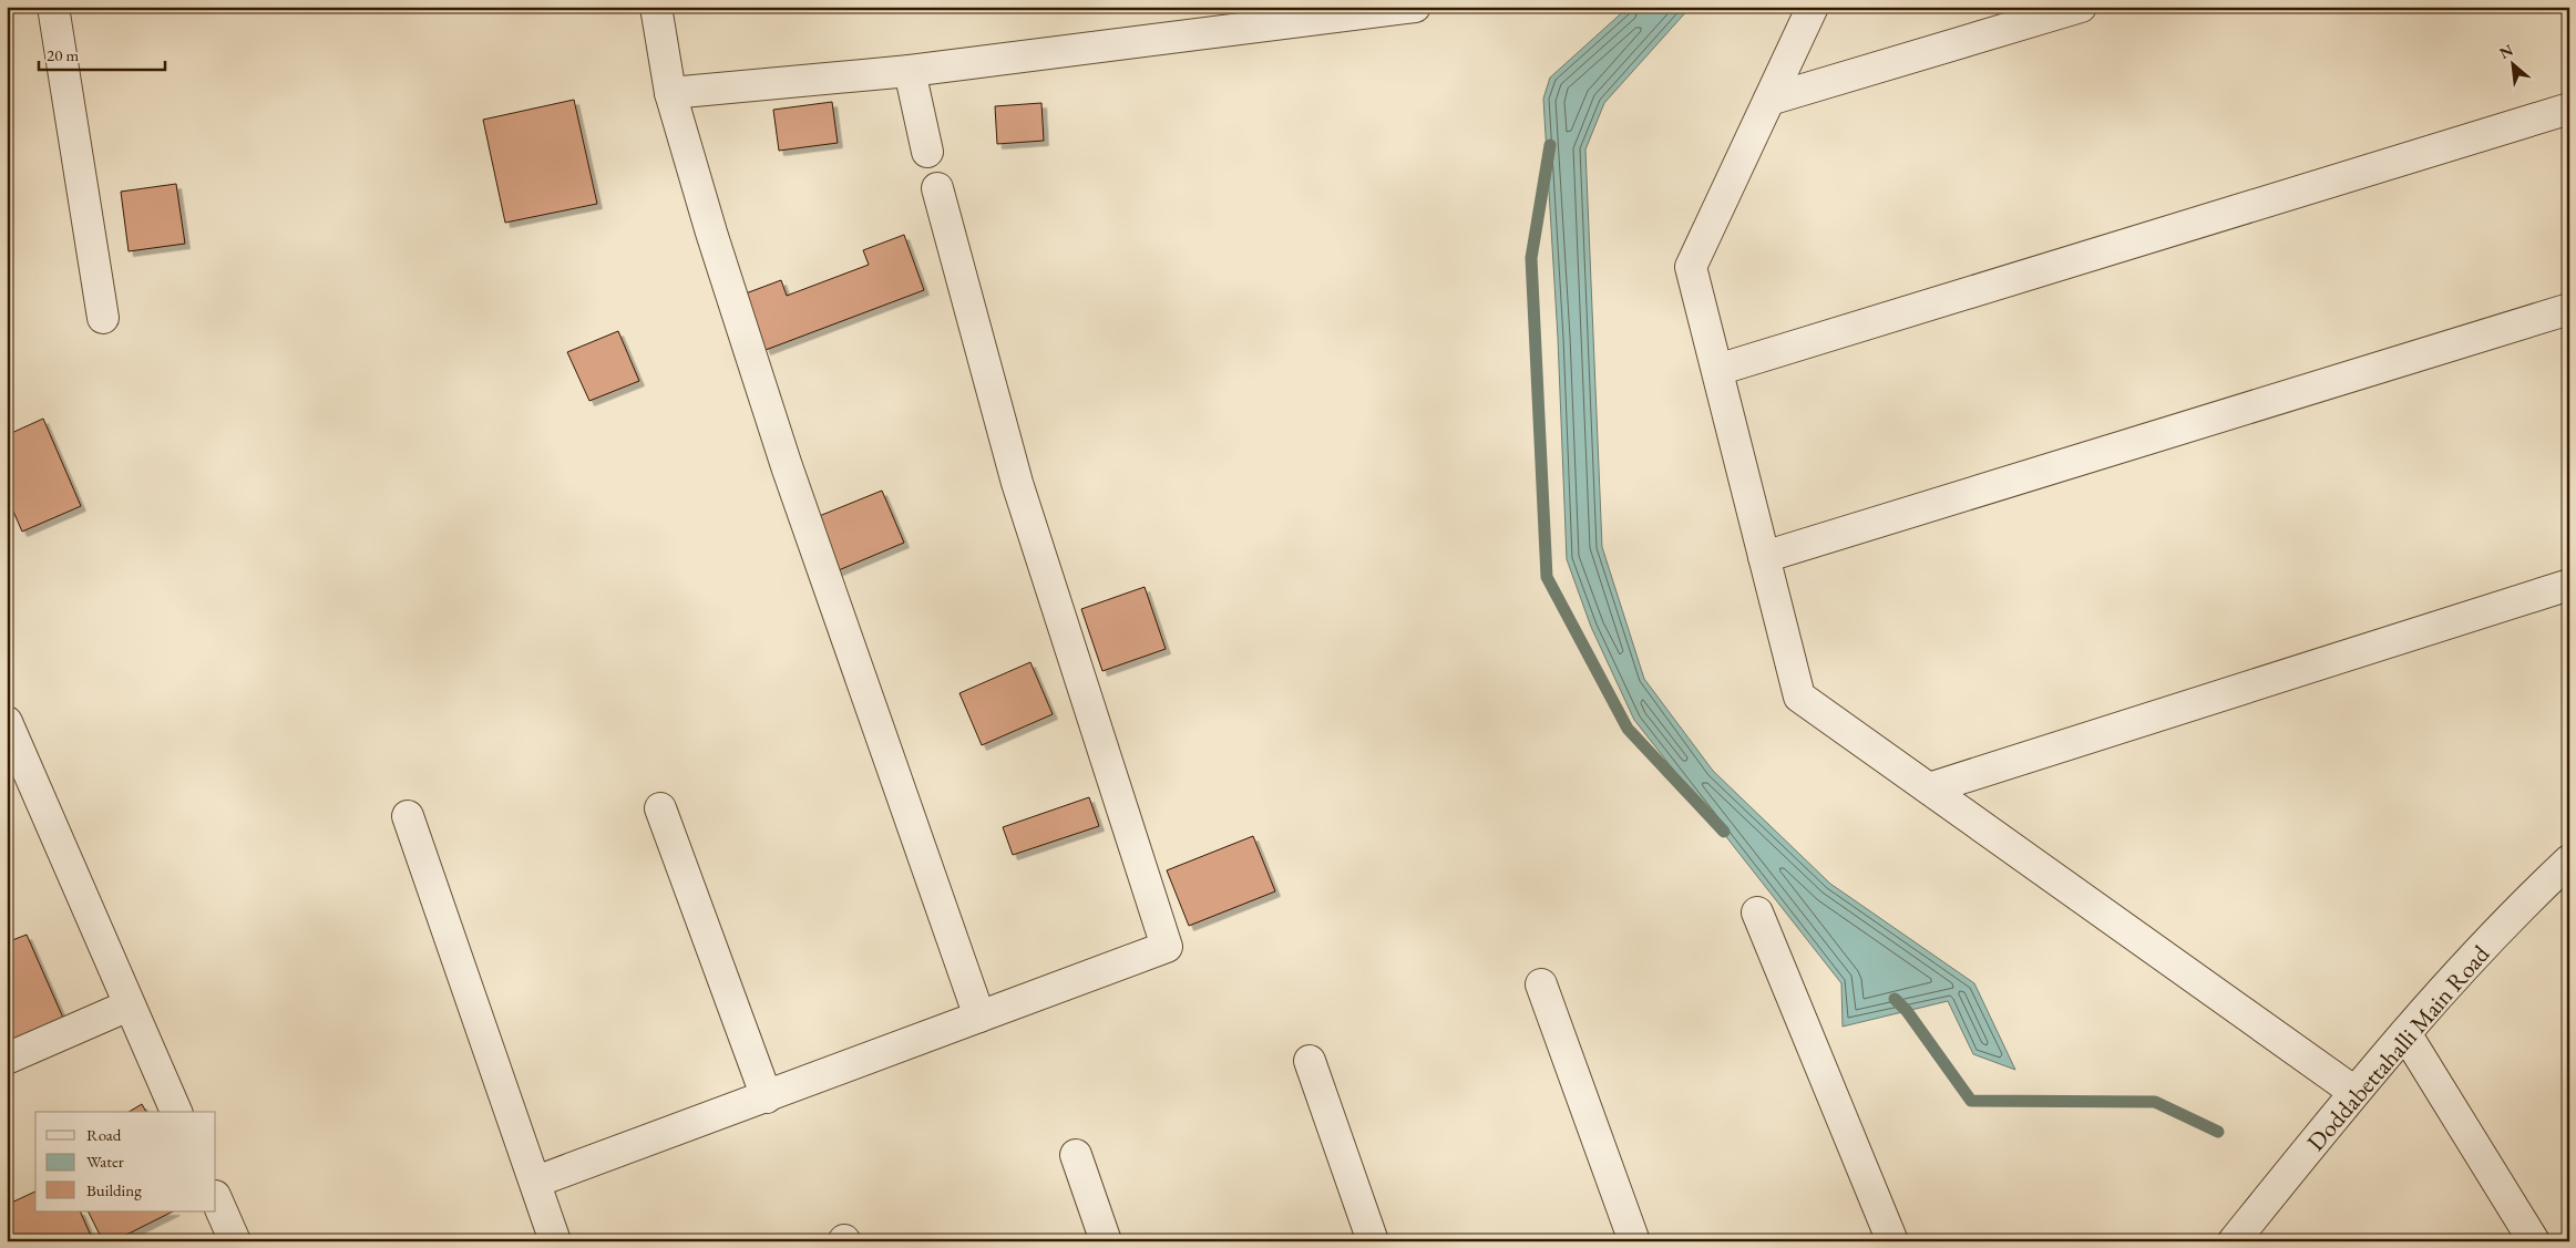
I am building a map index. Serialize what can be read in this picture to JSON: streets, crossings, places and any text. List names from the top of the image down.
{
  "streets": {
    "street": ["Doddabettahalli Main Road"]
  },
  "legend": ["Road", "Water", "Building"],
  "scale_bar": "20 m",
  "north": "top left"
}
